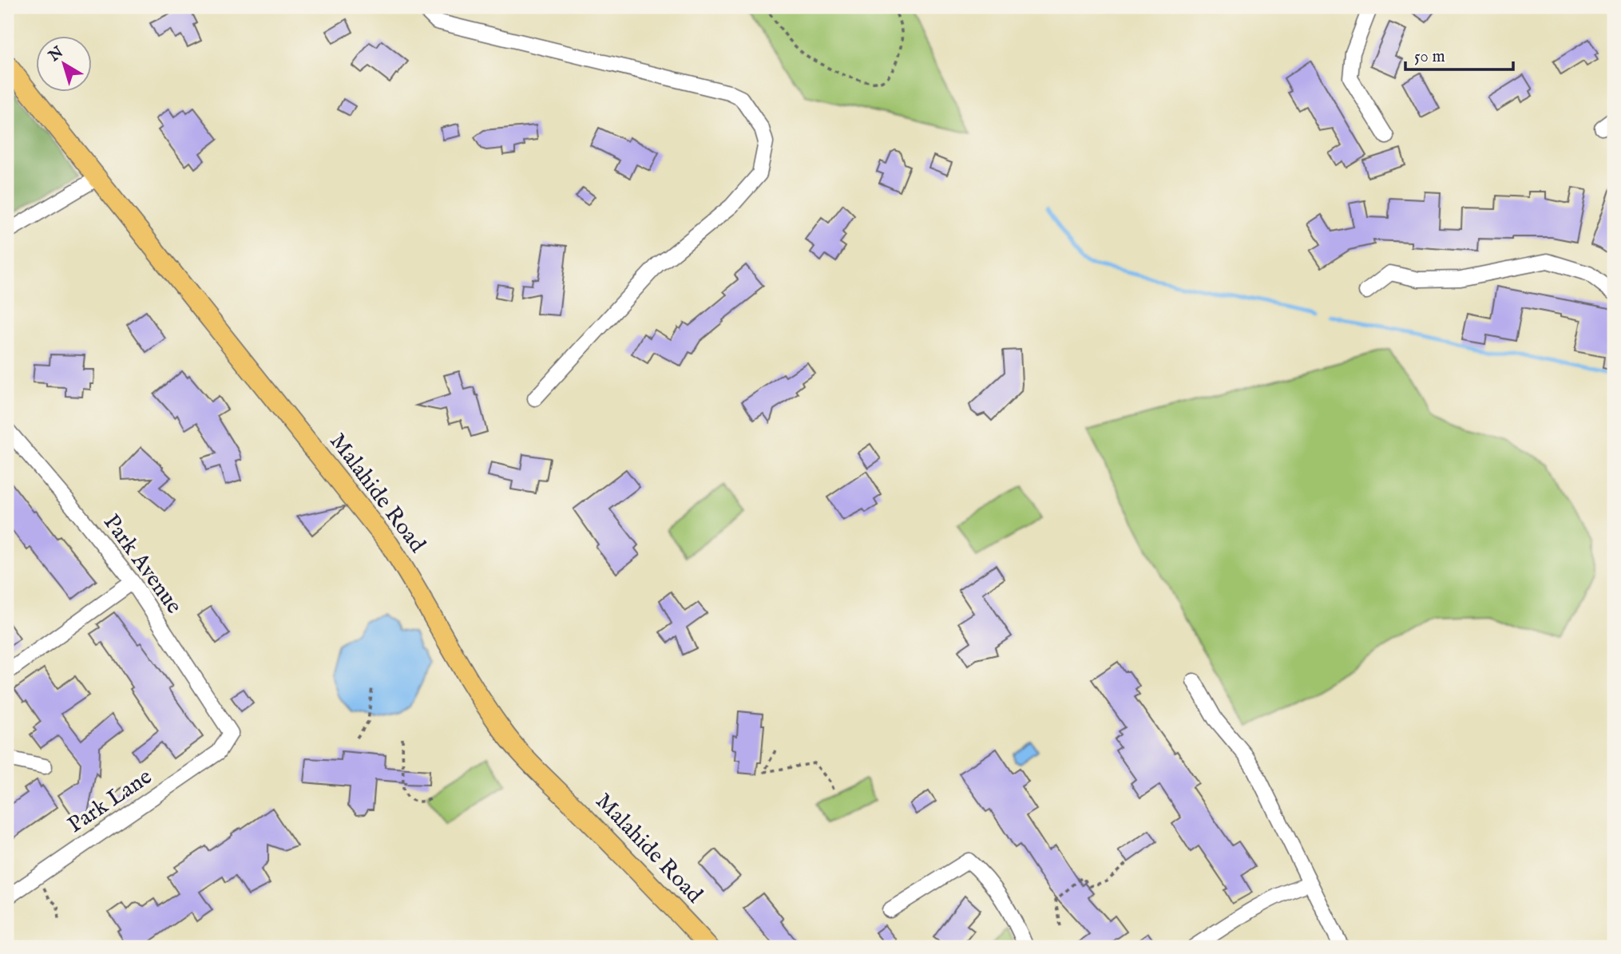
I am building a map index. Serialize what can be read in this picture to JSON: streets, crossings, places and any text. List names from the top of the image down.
{
  "streets": {
    "main road": ["Malahide Road"],
    "street": ["Park Avenue", "Park Lane"]
  },
  "crossings": [
    ["Park Avenue", "Park Lane"]
  ],
  "scale_bar": "50 m",
  "north": "top left"
}
